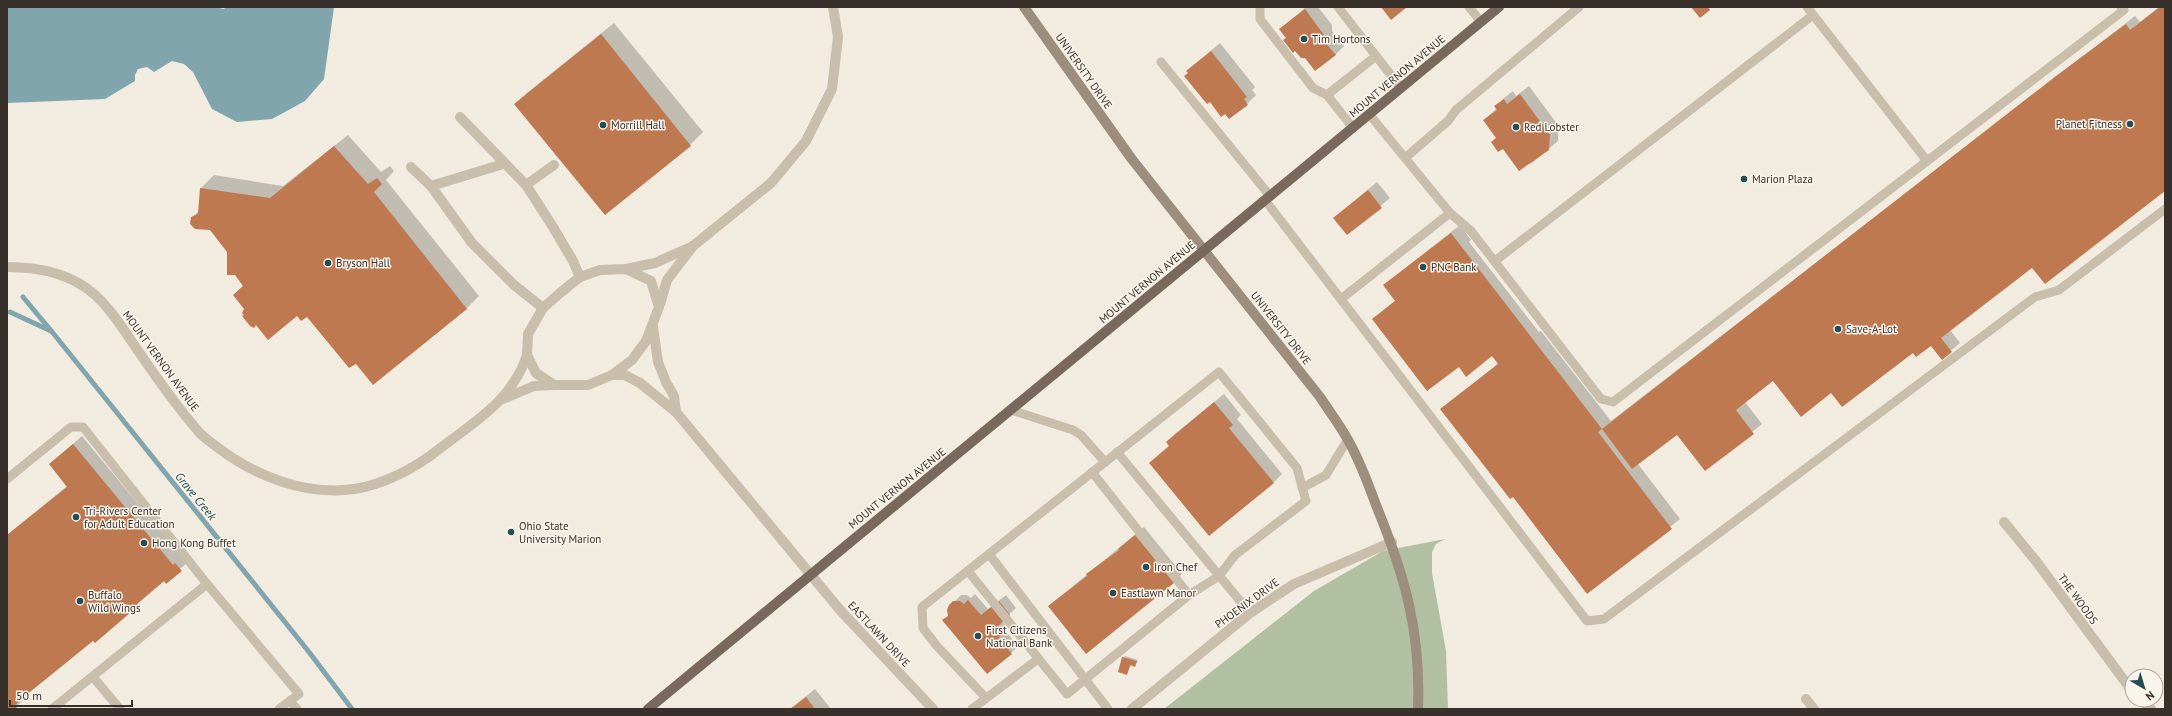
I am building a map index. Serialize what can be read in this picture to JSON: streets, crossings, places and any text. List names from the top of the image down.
{
  "streets": {
    "main road": ["MOUNT VERNON AVENUE"],
    "street": [
      "UNIVERSITY DRIVE",
      "THE WOODS",
      "PHOENIX DRIVE",
      "EASTLAWN DRIVE"
    ]
  },
  "crossings": [
    ["UNIVERSITY DRIVE", "MOUNT VERNON AVENUE"],
    ["UNIVERSITY DRIVE", "PHOENIX DRIVE"],
    ["MOUNT VERNON AVENUE", "EASTLAWN DRIVE"]
  ],
  "water": ["Grave Creek"],
  "places": [
    "Tim Hortons",
    "Planet Fitness",
    "Morrill Hall",
    "Red Lobster",
    "Marion Plaza",
    "Bryson Hall",
    "PNC Bank",
    "Save-A-Lot",
    "Tri-Rivers Center for Adult Education",
    "Ohio State University Marion",
    "Hong Kong Buffet",
    "Iron Chef",
    "Eastlawn Manor",
    "Buffalo Wild Wings",
    "First Citizens National Bank"
  ],
  "scale_bar": "50 m",
  "north": "bottom right"
}
